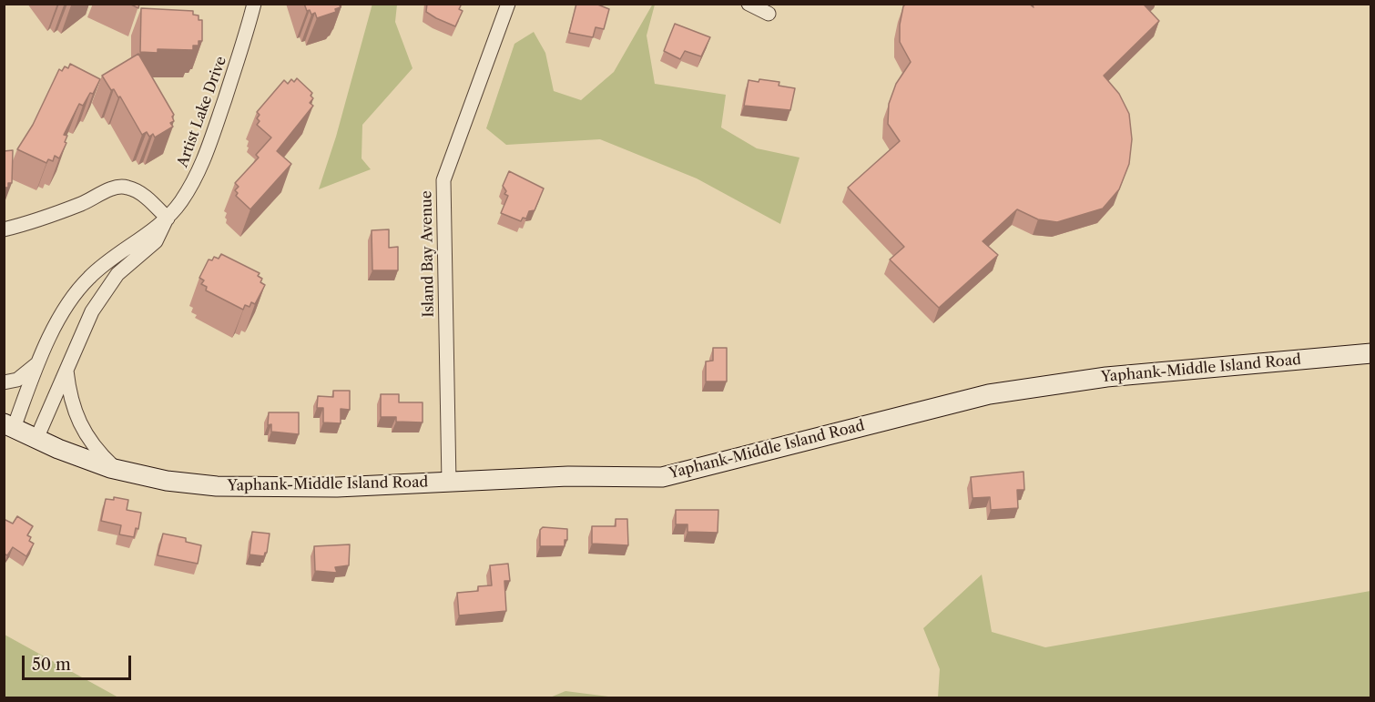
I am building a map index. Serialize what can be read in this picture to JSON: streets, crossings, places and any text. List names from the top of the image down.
{
  "streets": {
    "main road": ["Yaphank-Middle Island Road"],
    "street": ["Artist Lake Drive", "Island Bay Avenue"]
  },
  "crossings": [
    ["Artist Lake Drive", "Yaphank-Middle Island Road"],
    ["Island Bay Avenue", "Yaphank-Middle Island Road"]
  ],
  "scale_bar": "50 m"
}
